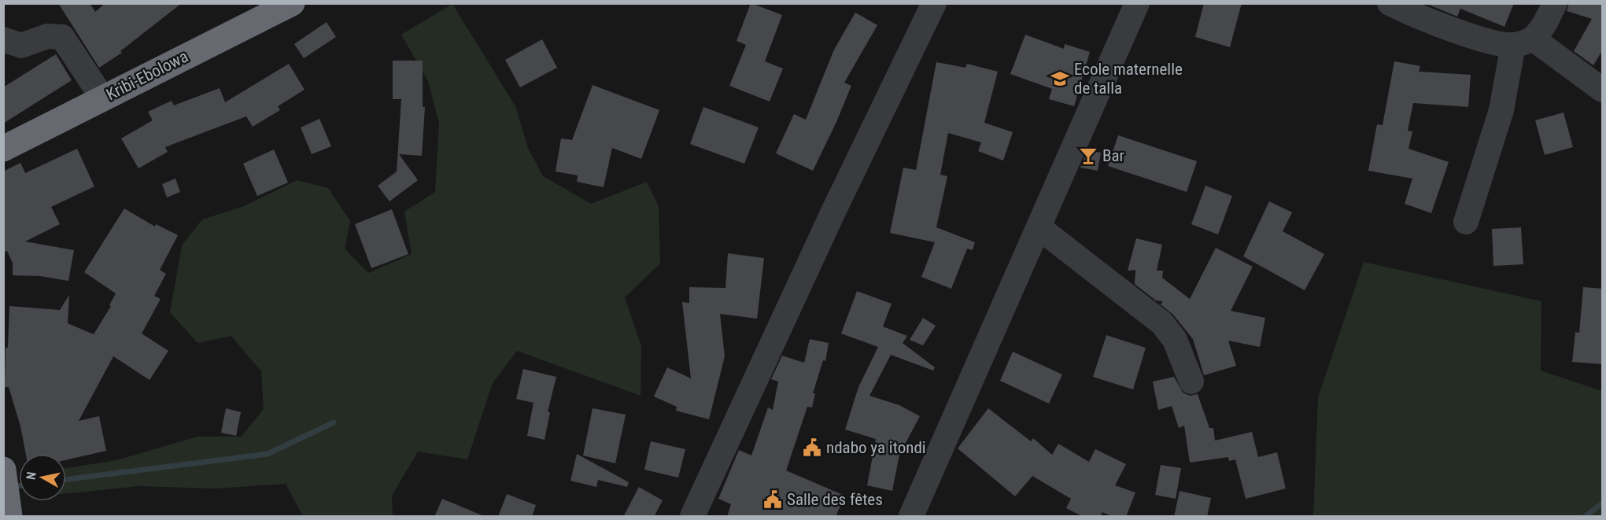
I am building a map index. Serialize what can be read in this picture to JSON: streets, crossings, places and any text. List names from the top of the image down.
{
  "streets": {
    "highway": ["Kribi-Ebolowa"]
  },
  "places": {
    "school or university": ["Ecole maternelle de talla"],
    "bar": ["Bar"],
    "public building": ["ndabo ya itondi", "Salle des fêtes"]
  },
  "north": "left"
}
